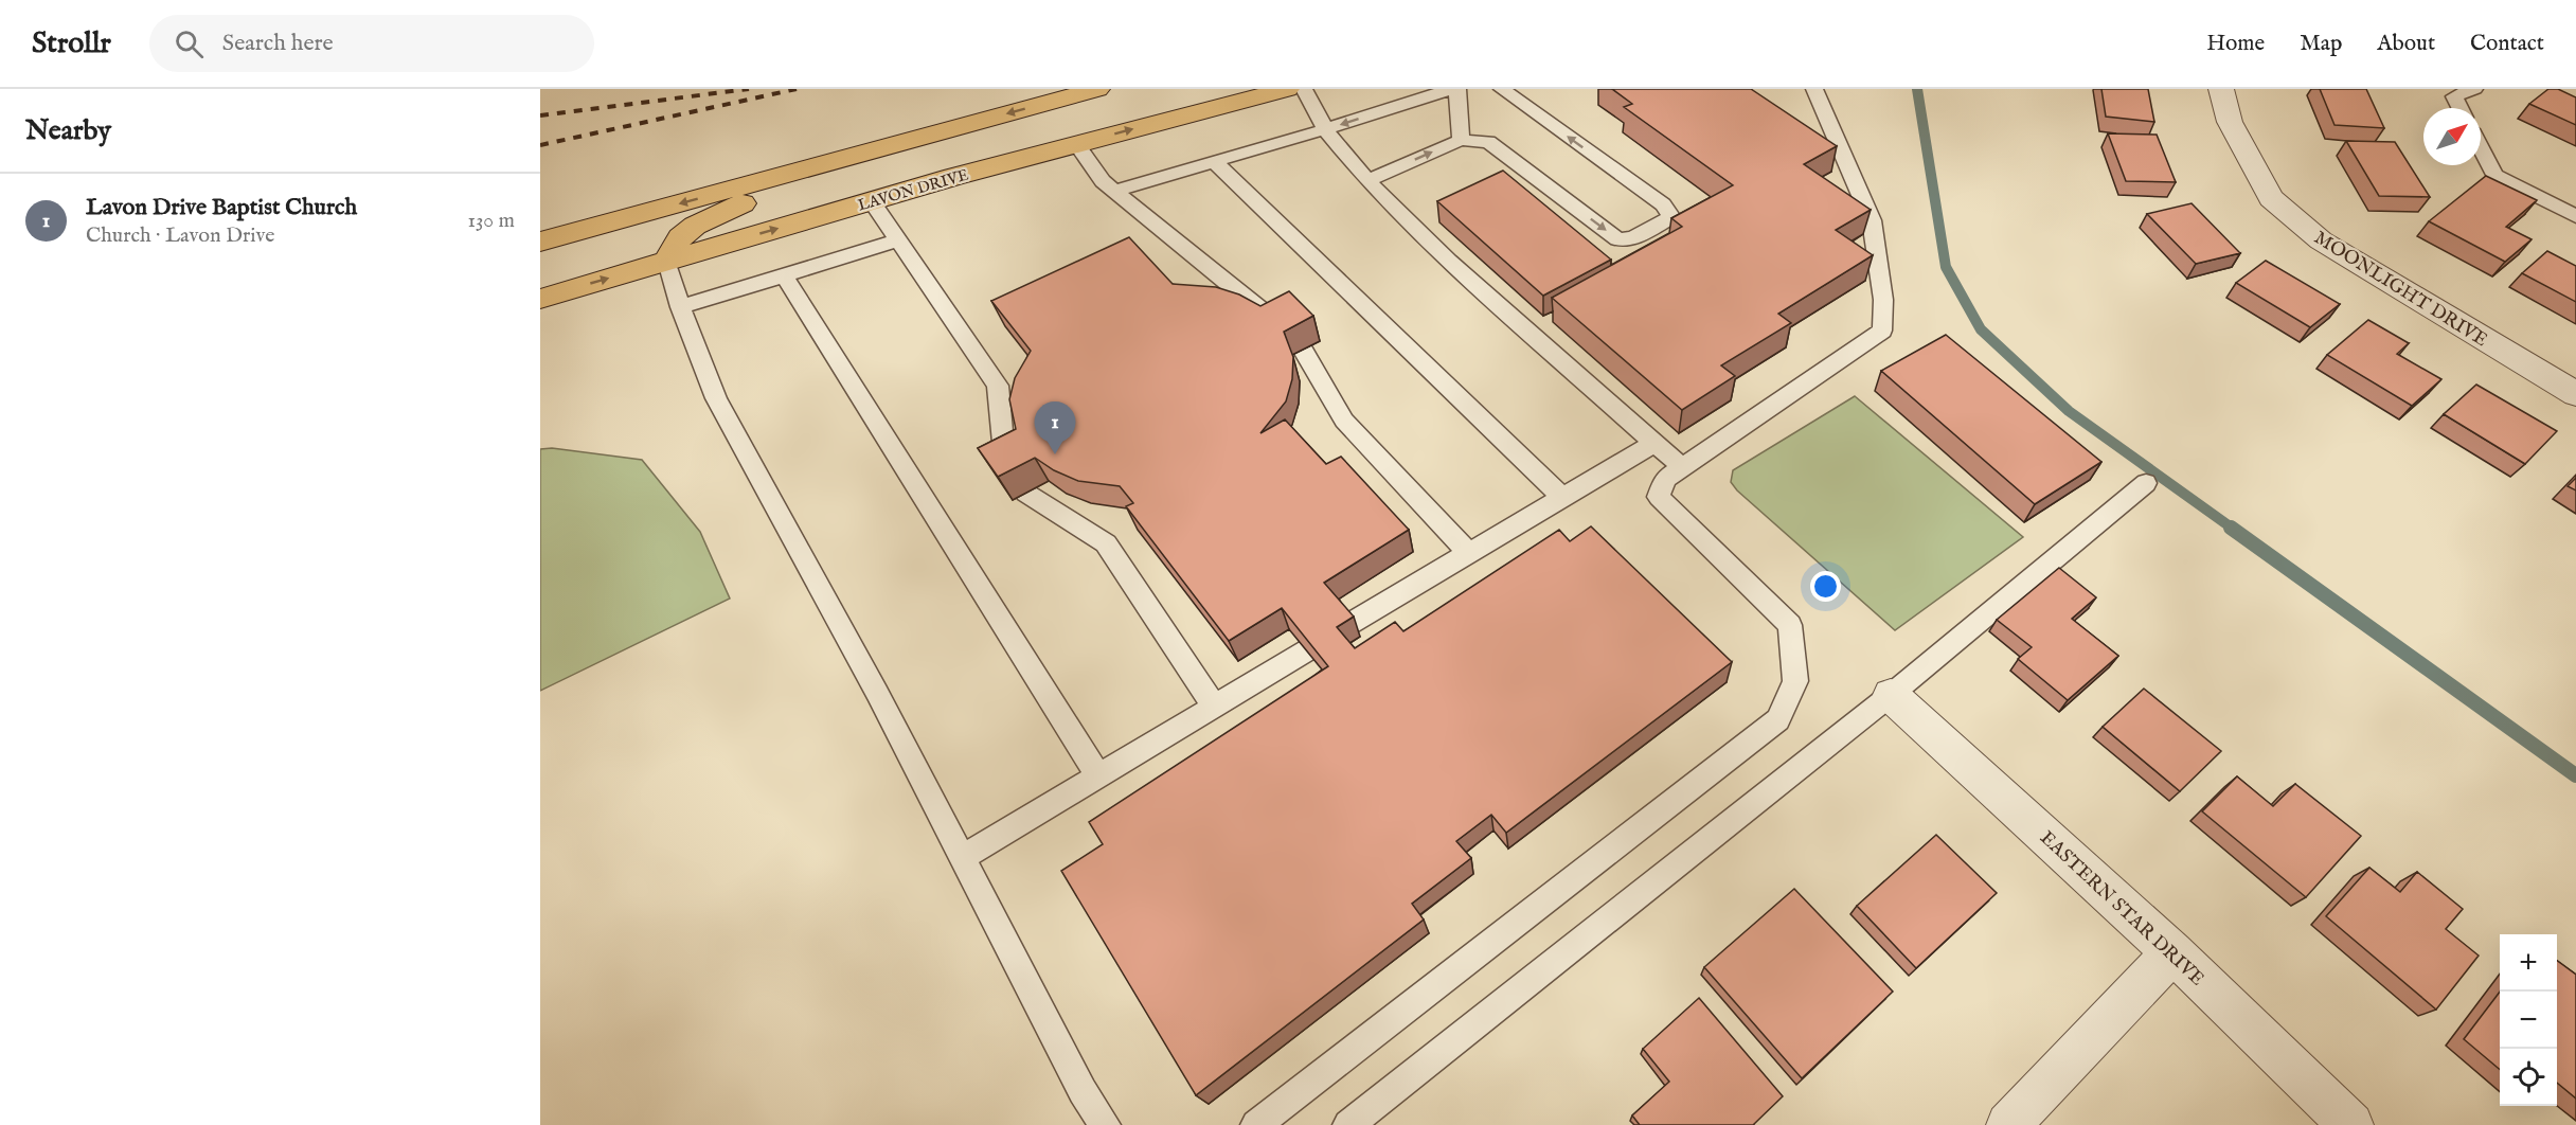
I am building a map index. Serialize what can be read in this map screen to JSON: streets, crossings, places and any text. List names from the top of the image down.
{
  "streets": {
    "main road": ["LAVON DRIVE"],
    "street": ["MOONLIGHT DRIVE", "EASTERN STAR DRIVE"]
  },
  "north": "top right",
  "page": {
    "header": "Strollr",
    "search": "Search here",
    "nav": [
      "Home",
      "Map",
      "About",
      "Contact"
    ],
    "heading": "Nearby",
    "list": [
      {
        "mark": "1",
        "name": "Lavon Drive Baptist Church",
        "note": "Church · Lavon Drive",
        "value": "130 m"
      }
    ],
    "pins": "1",
    "map_buttons": ["+", "−"]
  }
}
